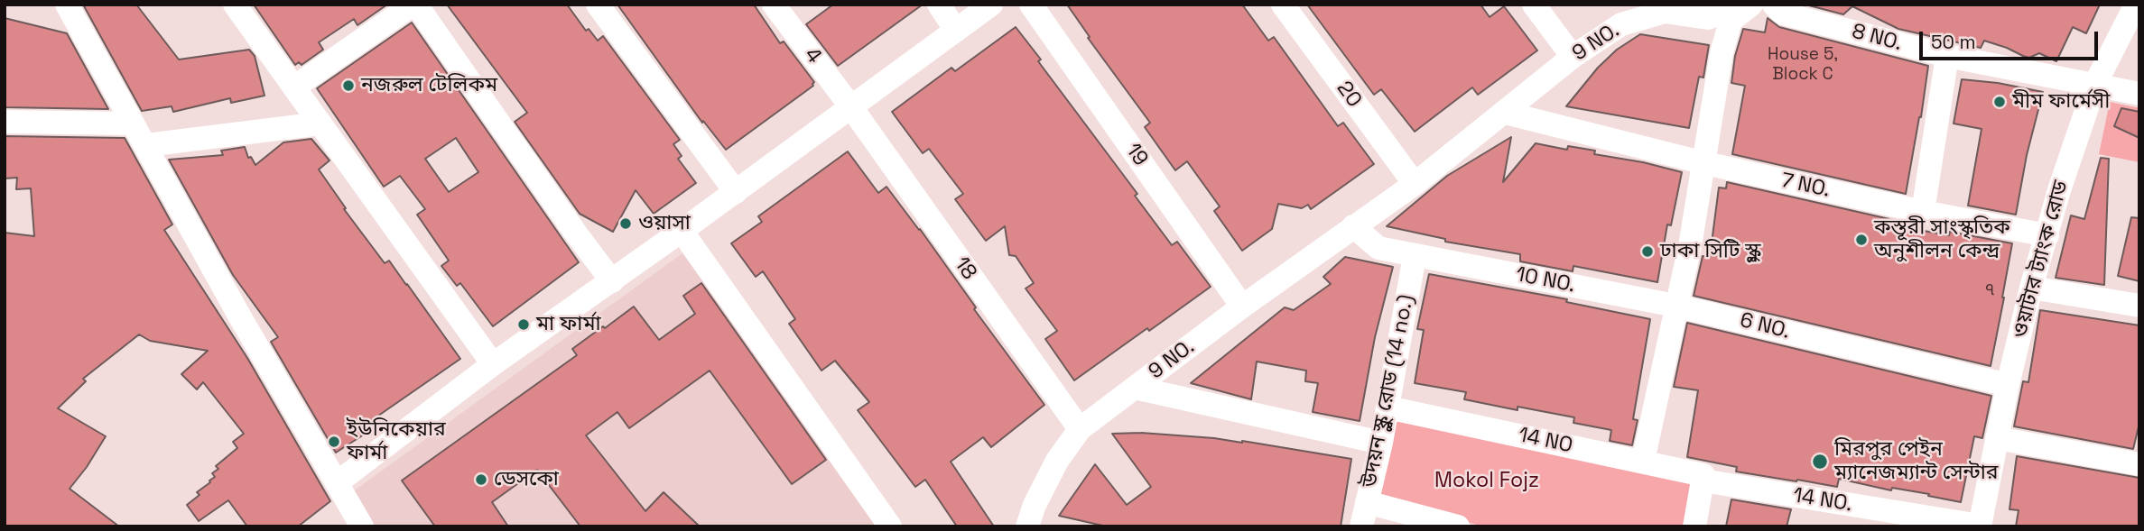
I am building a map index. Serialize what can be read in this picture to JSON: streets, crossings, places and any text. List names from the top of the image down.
{
  "streets": {
    "street": [
      "8 NO.",
      "9 NO.",
      "4",
      "20",
      "19",
      "7 NO.",
      "ওয়াটার ট্যাংক রোড",
      "18",
      "10 NO.",
      "6 NO.",
      "উদয়ন স্কুল রোড (14 no.)",
      "14 NO",
      "14 NO."
    ]
  },
  "crossings": [
    ["8 NO.", "ওয়াটার ট্যাংক রোড"],
    ["9 NO.", "20"],
    ["9 NO.", "19"],
    ["9 NO.", "18"],
    ["4", "18"],
    ["7 NO.", "ওয়াটার ট্যাংক রোড"],
    ["ওয়াটার ট্যাংক রোড", "6 NO."],
    ["ওয়াটার ট্যাংক রোড", "14 NO."],
    ["10 NO.", "6 NO."],
    ["10 NO.", "উদয়ন স্কুল রোড (14 no.)"],
    ["উদয়ন স্কুল রোড (14 no.)", "14 NO"],
    ["14 NO", "14 NO."]
  ],
  "parks": ["Mokol Fojz"],
  "places": [
    "নজরুল টেলিকম",
    "মীম ফার্মেসী",
    "ওয়াসা",
    "কস্তূরী সাংস্কৃতিক অনুশীলন কেন্দ্র",
    "ঢাকা সিটি স্কুল",
    "মা ফার্মা",
    "ইউনিকেয়ার ফার্মা",
    "মিরপুর পেইন ম্যানেজম্যান্ট সেন্টার",
    "ডেসকো"
  ],
  "house_numbers": ["House 5, Block C", "৭"],
  "scale_bar": "50 m"
}
